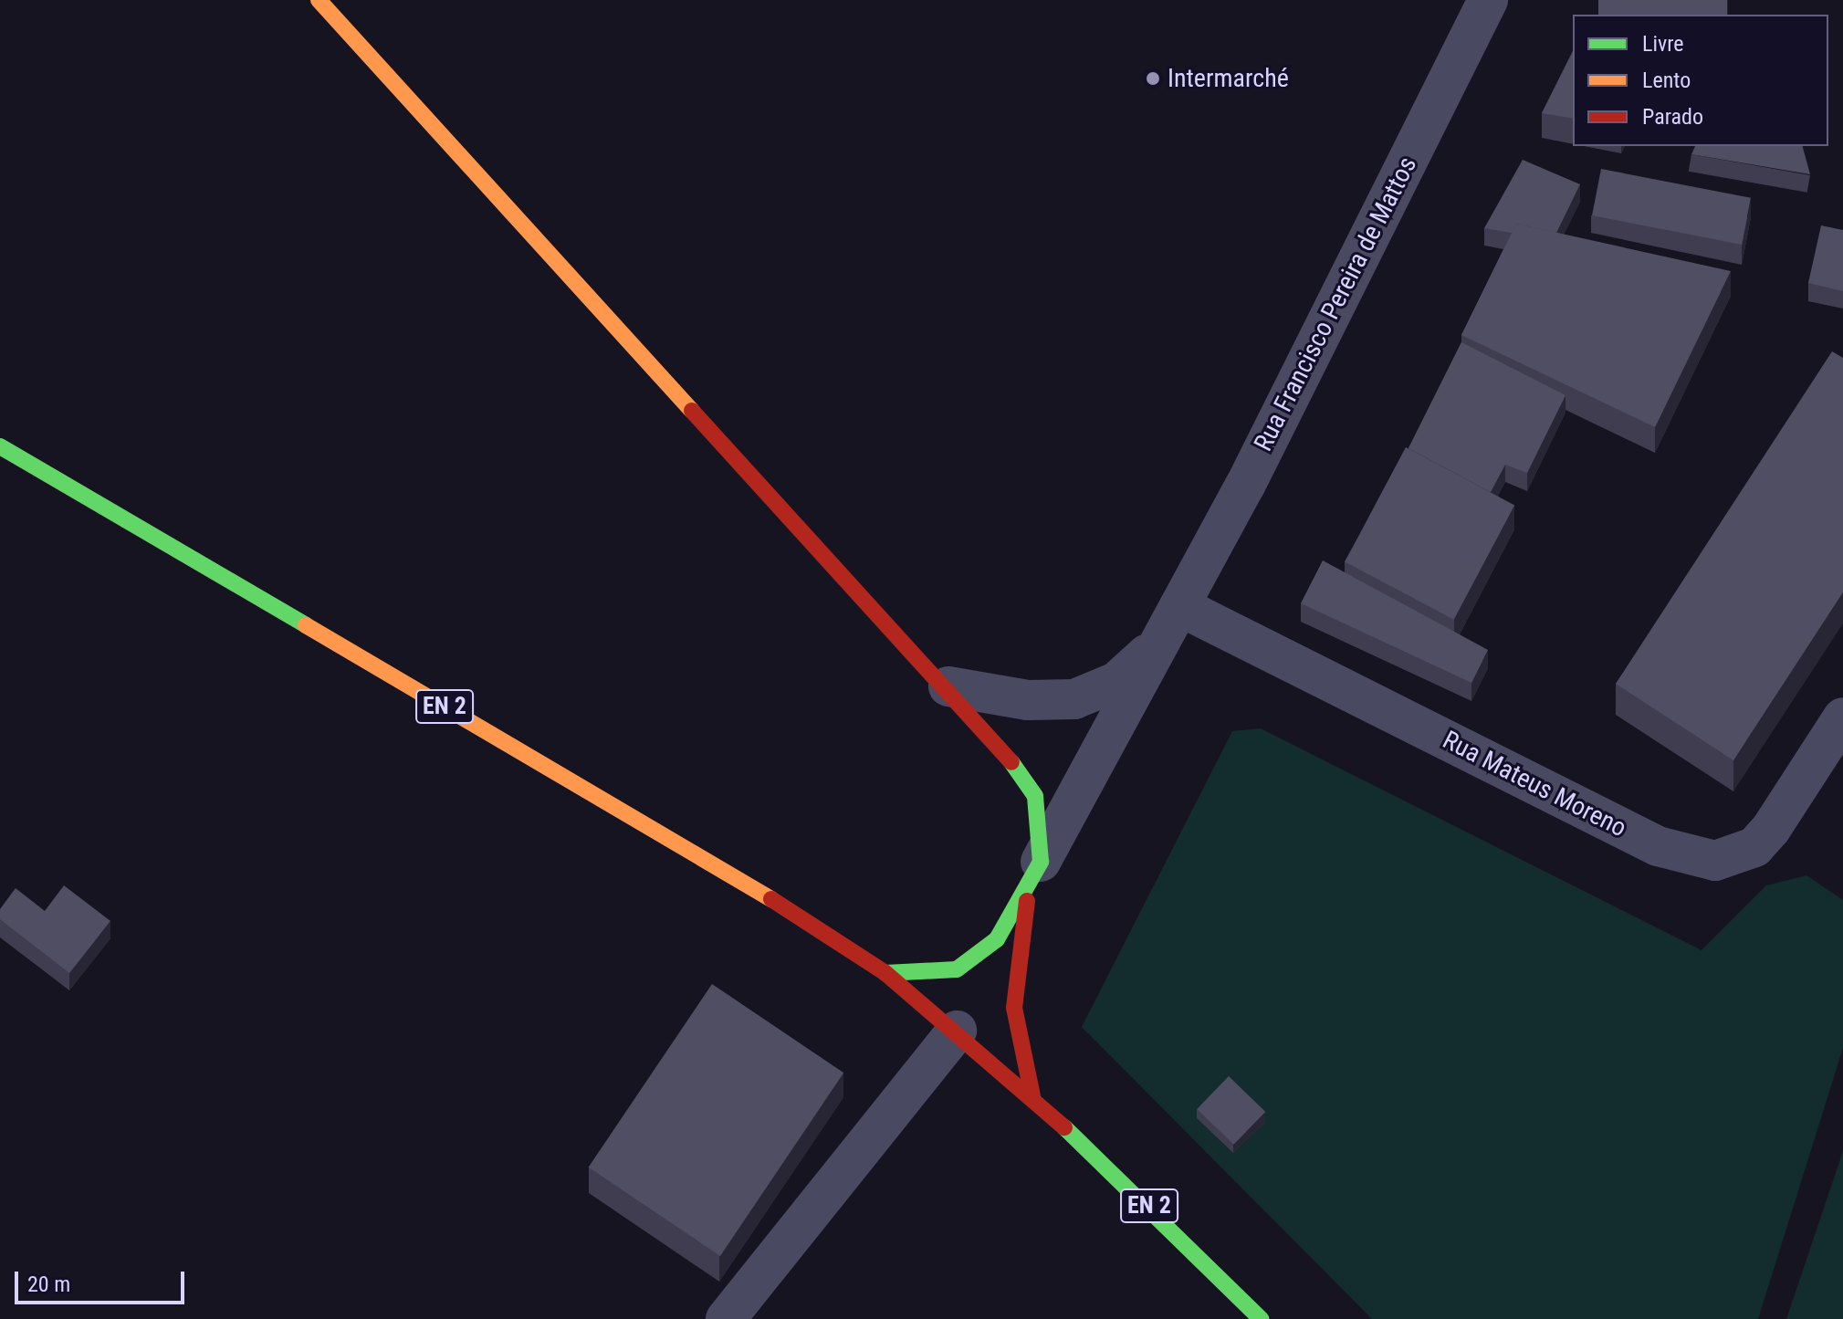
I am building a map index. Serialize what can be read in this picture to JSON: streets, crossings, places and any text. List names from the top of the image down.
{
  "streets": {
    "main road": ["EN 2"],
    "street": ["Rua Francisco Pereira de Mattos", "Rua Mateus Moreno"]
  },
  "crossings": [
    ["Rua Francisco Pereira de Mattos", "Rua Mateus Moreno"]
  ],
  "places": ["Intermarché"],
  "legend": ["Livre", "Lento", "Parado"],
  "scale_bar": "20 m"
}
